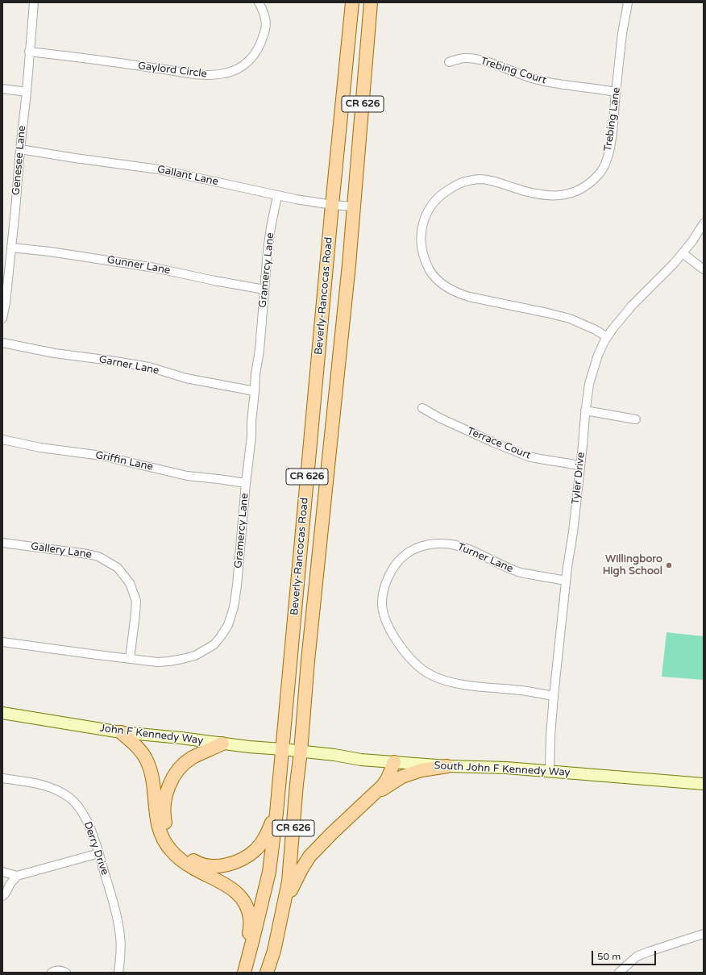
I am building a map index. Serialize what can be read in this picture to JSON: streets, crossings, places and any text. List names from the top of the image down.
{
  "streets": {
    "main road": ["CR 626", "Beverly-Rancocas Road"],
    "street": [
      "Gaylord Circle",
      "Trebing Court",
      "Trebing Lane",
      "Genesee Lane",
      "Gallant Lane",
      "Gunner Lane",
      "Gramercy Lane",
      "Garner Lane",
      "Terrace Court",
      "Griffin Lane",
      "Tyler Drive",
      "Gallery Lane",
      "Turner Lane",
      "John F Kennedy Way",
      "South John F Kennedy Way",
      "Derry Drive"
    ]
  },
  "crossings": [
    ["Gaylord Circle", "Genesee Lane"],
    ["Trebing Court", "Trebing Lane"],
    ["Trebing Lane", "Tyler Drive"],
    ["Genesee Lane", "Gallant Lane"],
    ["Genesee Lane", "Gunner Lane"],
    ["Gallant Lane", "Gramercy Lane"],
    ["Gallant Lane", "Beverly-Rancocas Road"],
    ["Gunner Lane", "Gramercy Lane"],
    ["Gramercy Lane", "Garner Lane"],
    ["Gramercy Lane", "Griffin Lane"],
    ["Gramercy Lane", "Gallery Lane"],
    ["Beverly-Rancocas Road", "John F Kennedy Way"],
    ["Beverly-Rancocas Road", "South John F Kennedy Way"],
    ["Terrace Court", "Tyler Drive"],
    ["Tyler Drive", "Turner Lane"],
    ["Tyler Drive", "South John F Kennedy Way"],
    ["John F Kennedy Way", "South John F Kennedy Way"]
  ],
  "places": ["Willingboro High School"],
  "scale_bar": "50 m"
}
